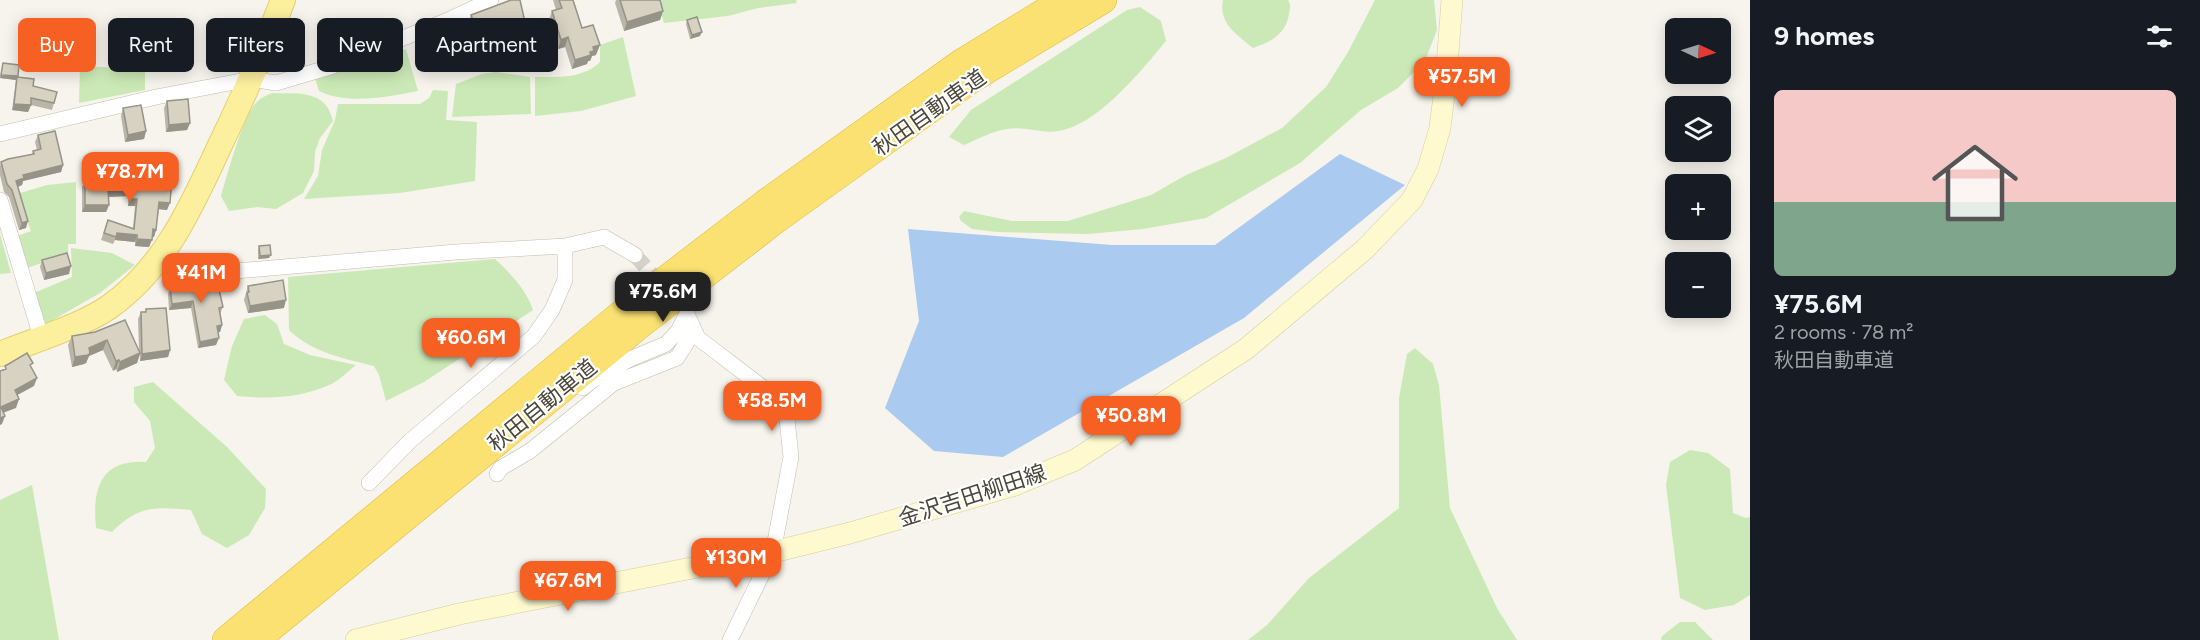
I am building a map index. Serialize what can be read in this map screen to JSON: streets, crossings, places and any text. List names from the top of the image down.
{
  "streets": {
    "highway": ["秋田自動車道"],
    "main road": ["金沢吉田柳田線"]
  },
  "north": "right",
  "page": {
    "heading": "9 homes",
    "map_buttons": ["+", "−"],
    "chip": [
      "Buy",
      "Rent",
      "Filters",
      "New",
      "Apartment"
    ],
    "price": [
      "¥57.5M",
      "¥78.7M",
      "¥41M",
      "¥75.6M",
      "¥60.6M",
      "¥58.5M",
      "¥50.8M",
      "¥130M",
      "¥67.6M"
    ],
    "list": [
      {
        "name": "¥75.6M",
        "note": "2 rooms · 78 m² · 秋田自動車道"
      }
    ]
  }
}
